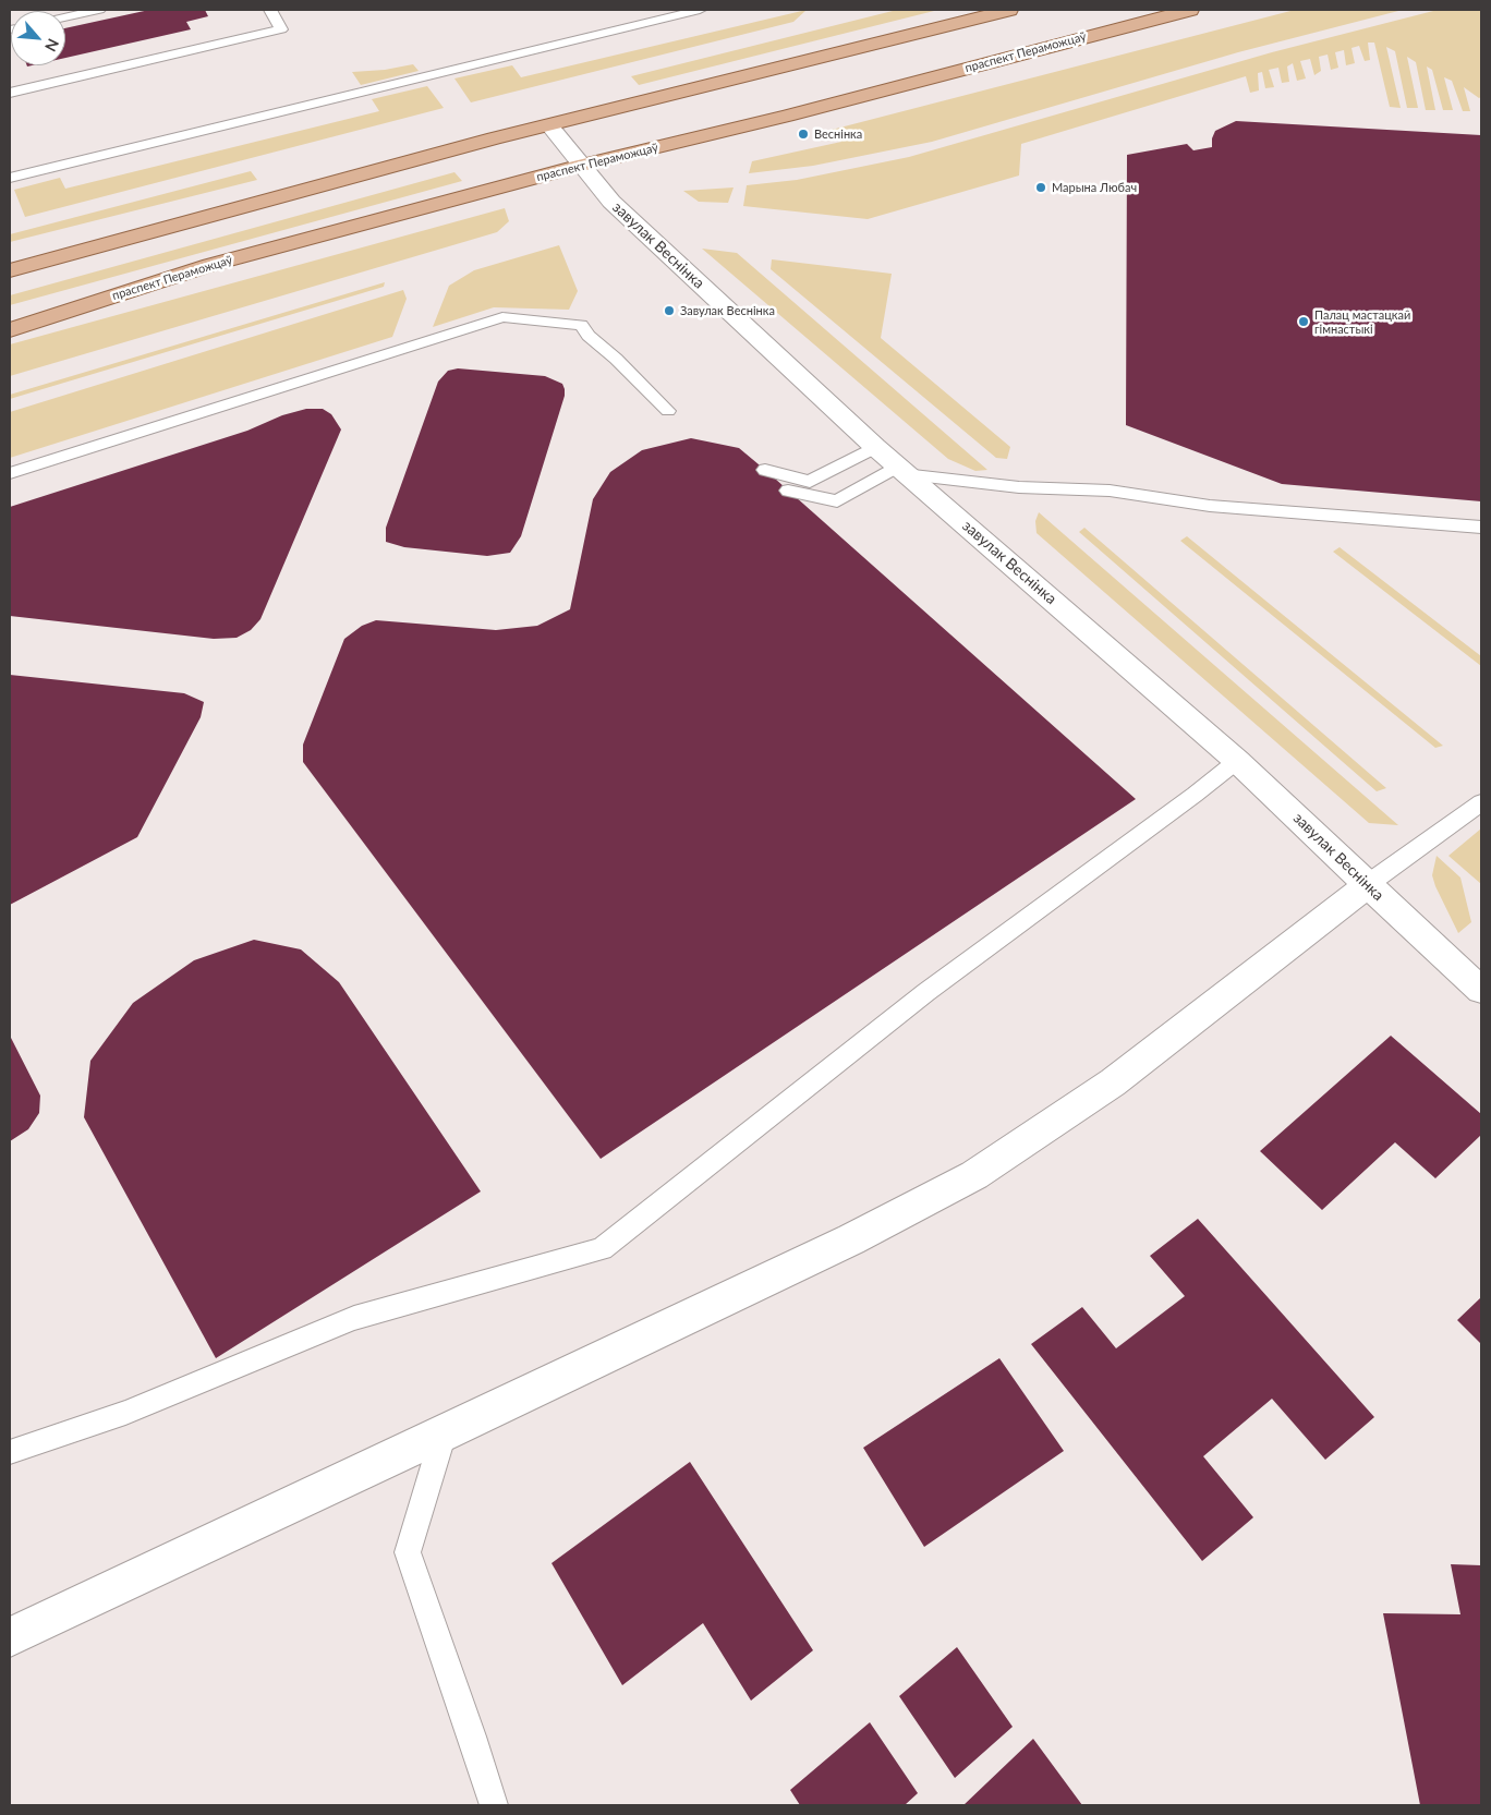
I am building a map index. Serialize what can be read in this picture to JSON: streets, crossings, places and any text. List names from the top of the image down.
{
  "streets": {
    "main road": ["праспект Пераможцаў"],
    "street": ["завулак Веснінка"]
  },
  "crossings": [
    ["праспект Пераможцаў", "завулак Веснінка"]
  ],
  "places": [
    "Веснінка",
    "Марына Любач",
    "Завулак Веснінка",
    "Палац мастацкай гімнастыкі"
  ],
  "north": "bottom right"
}
